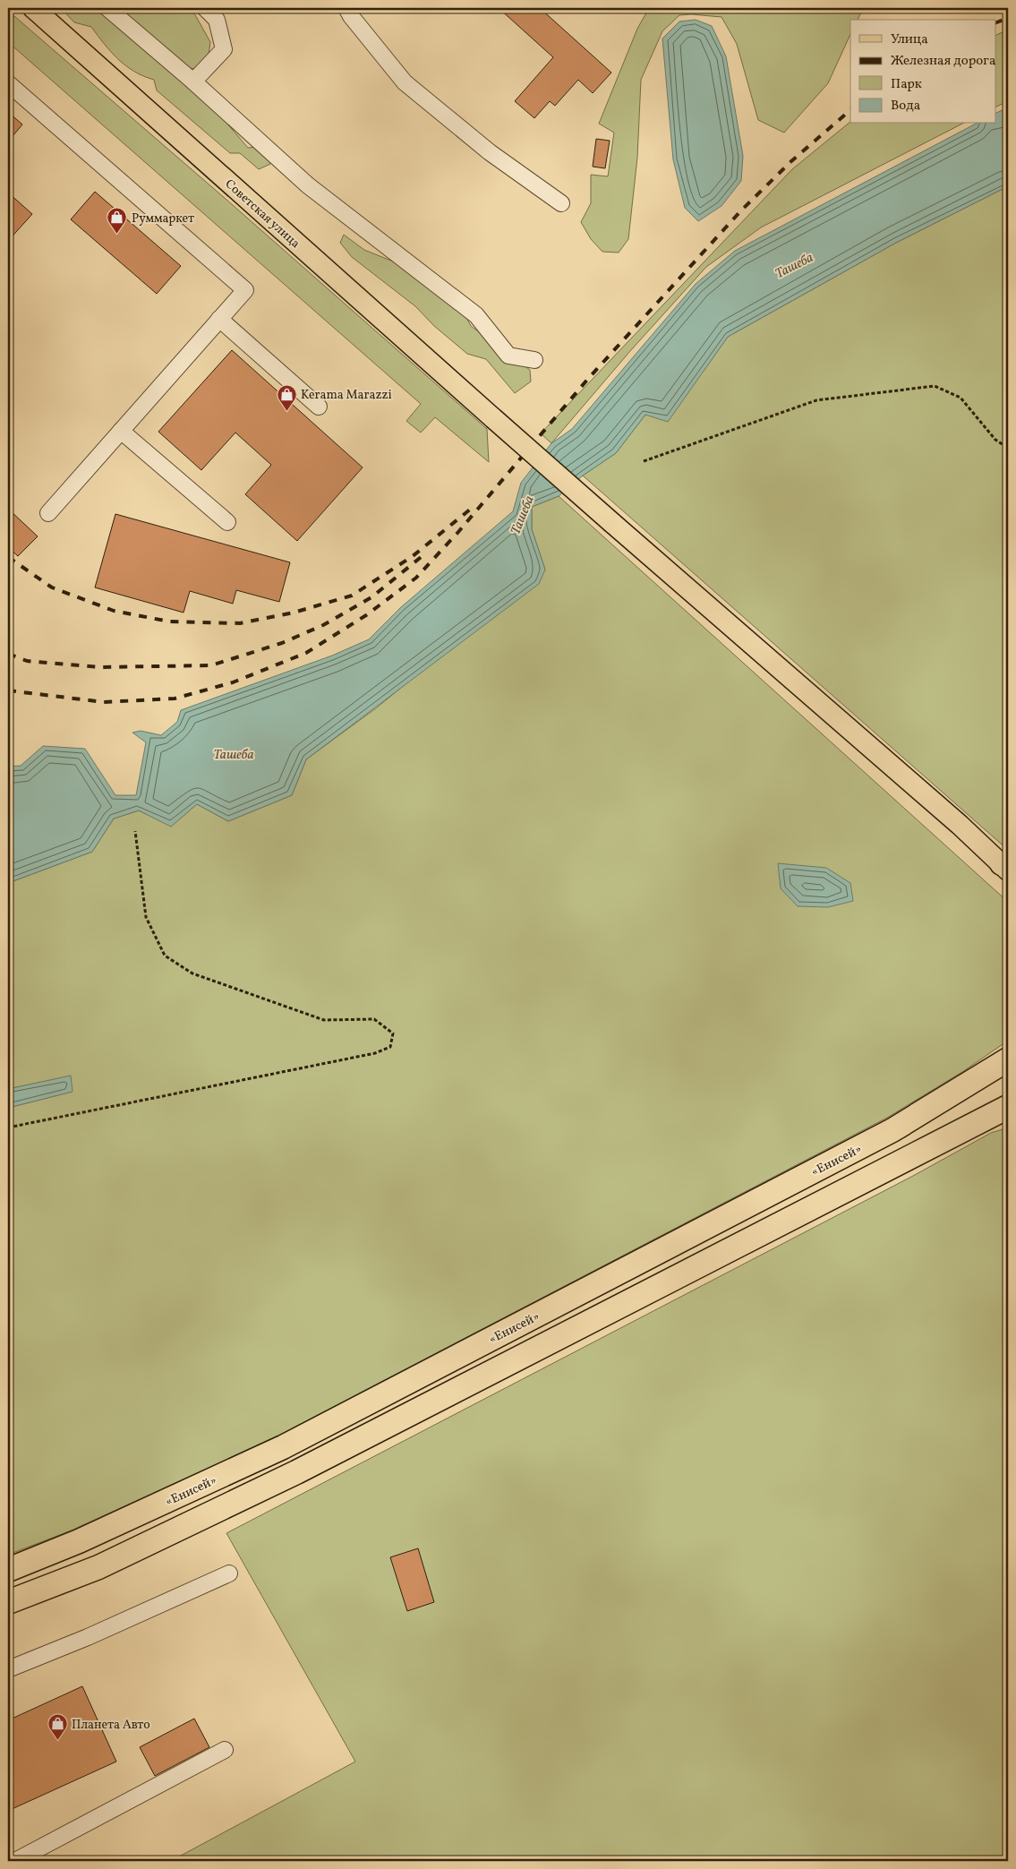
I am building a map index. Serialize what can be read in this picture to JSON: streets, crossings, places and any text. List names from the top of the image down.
{
  "streets": {
    "highway": ["«Енисей»"],
    "main road": ["Советская улица"]
  },
  "water": ["Ташеба"],
  "places": {
    "shop": ["Руммаркет", "Kerama Marazzi", "Планета Авто"]
  },
  "legend": [
    "Улица",
    "Железная дорога",
    "Парк",
    "Вода"
  ]
}
